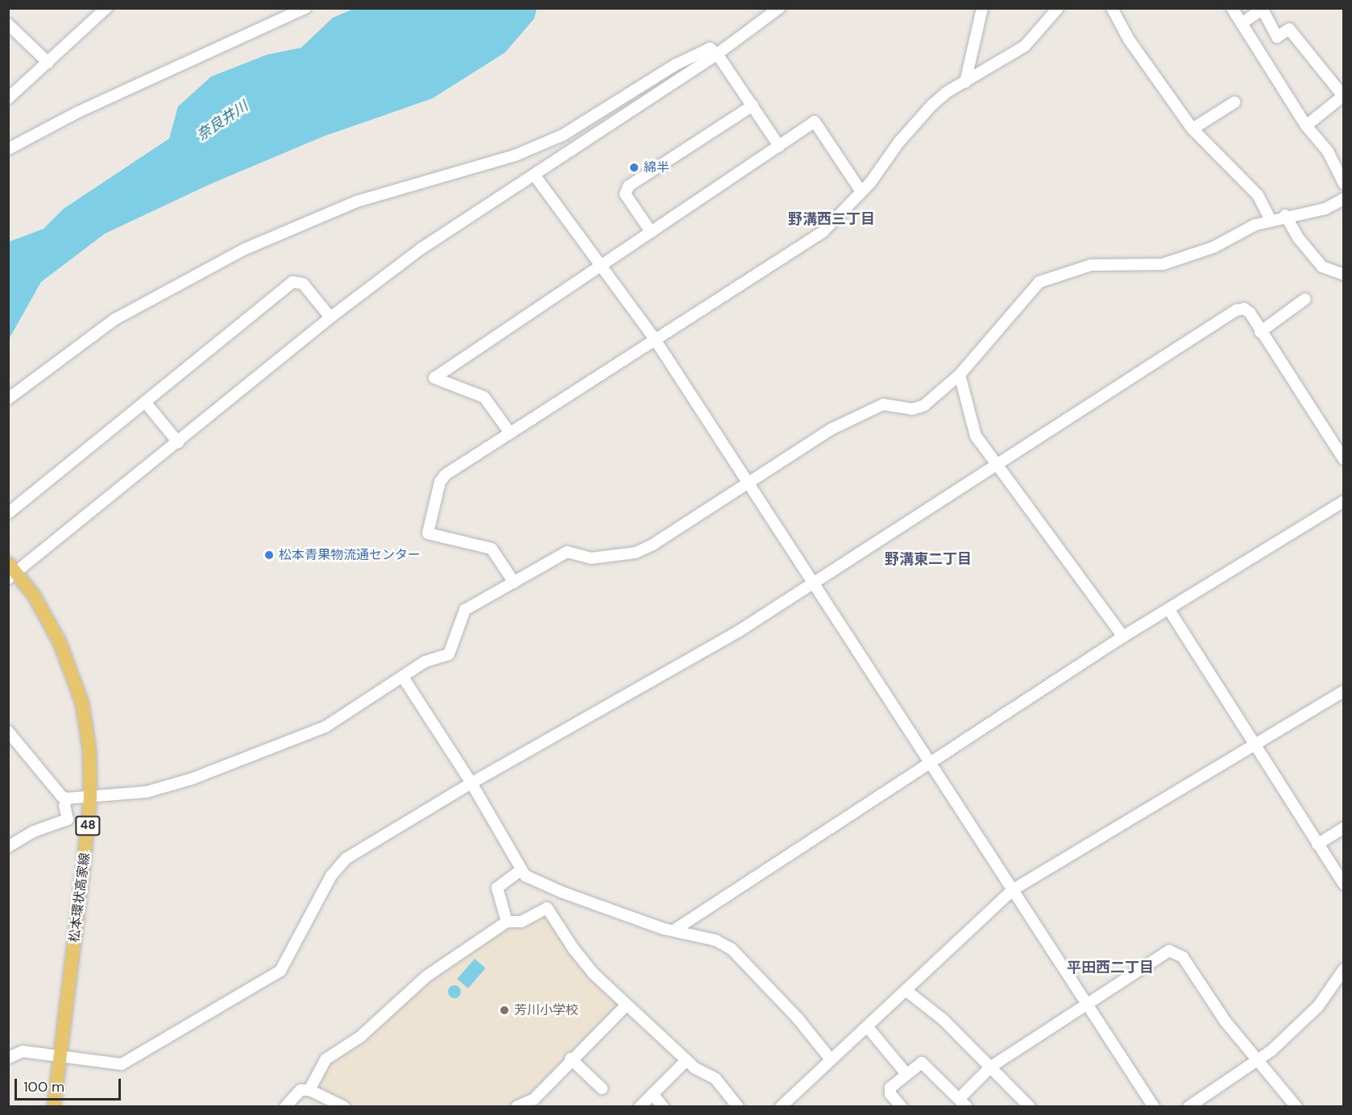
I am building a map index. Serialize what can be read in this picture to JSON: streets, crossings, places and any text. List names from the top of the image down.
{
  "streets": {
    "main road": ["48", "松本環状高家線"]
  },
  "districts": ["野溝西三丁目", "野溝東二丁目", "平田西二丁目"],
  "water": ["奈良井川"],
  "places": ["綿半", "松本青果物流通センター", "芳川小学校"],
  "scale_bar": "100 m"
}
